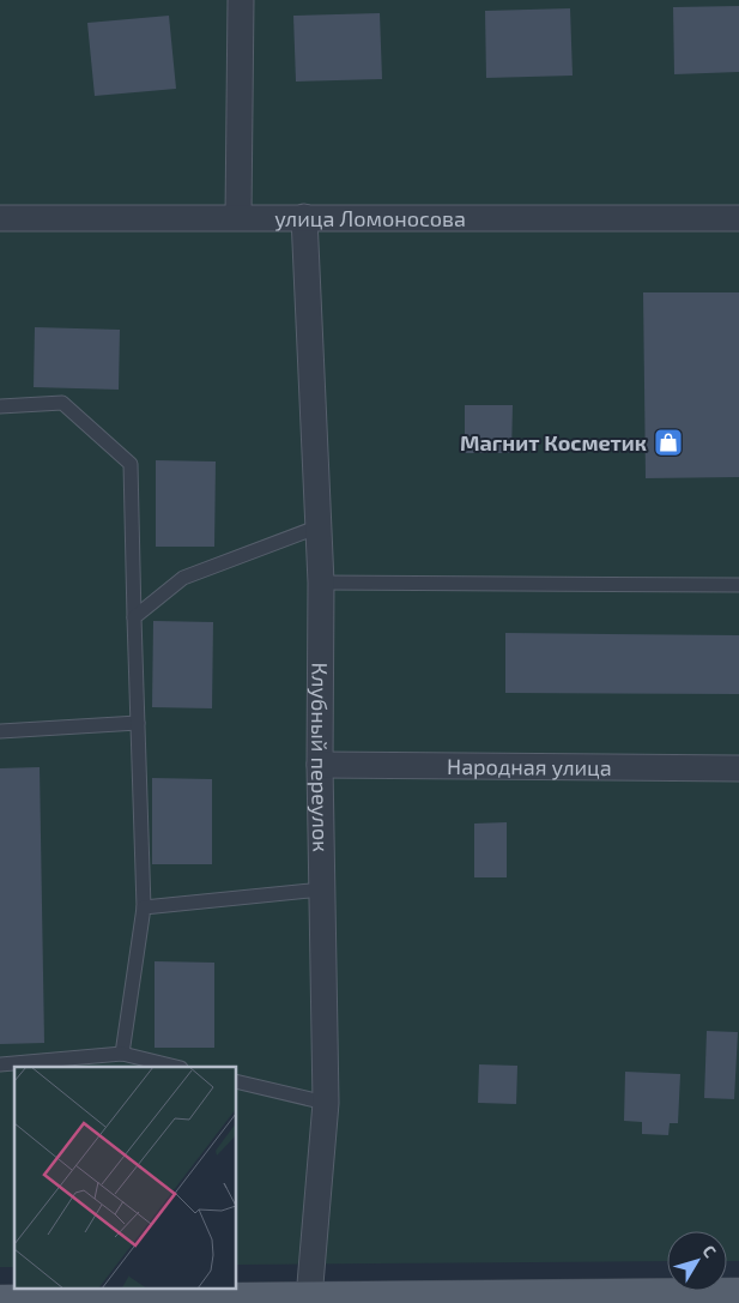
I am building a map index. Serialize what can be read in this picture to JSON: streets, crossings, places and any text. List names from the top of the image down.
{
  "streets": {
    "street": ["улица Ломоносова", "Клубный переулок", "Народная улица"]
  },
  "crossings": [
    ["улица Ломоносова", "Клубный переулок"],
    ["Клубный переулок", "Народная улица"]
  ],
  "places": {
    "shop": ["Магнит Косметик"]
  },
  "north": "top right"
}
